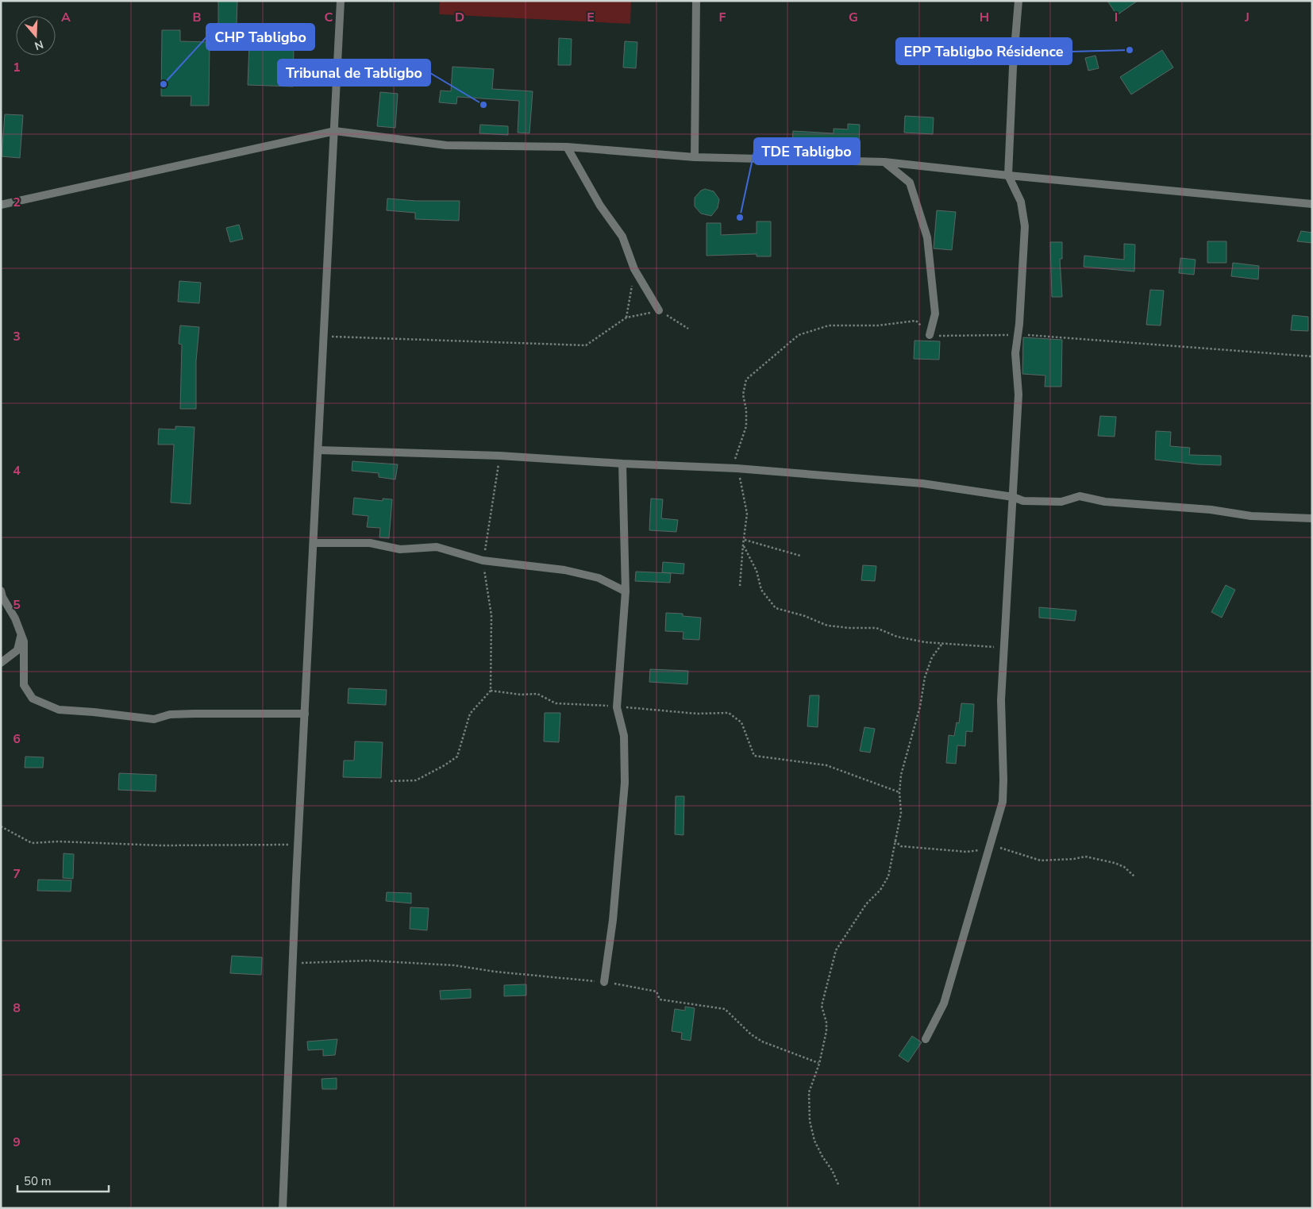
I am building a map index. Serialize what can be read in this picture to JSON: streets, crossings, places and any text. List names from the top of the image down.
{
  "places": [
    "EPP Tabligbo Résidence",
    "CHP Tabligbo",
    "Tribunal de Tabligbo",
    "TDE Tabligbo"
  ],
  "scale_bar": "50 m",
  "north": "bottom",
  "grid": {
    "columns": [
      "A",
      "B",
      "C",
      "D",
      "E",
      "F",
      "G",
      "H",
      "I",
      "J"
    ],
    "rows": [
      "1",
      "2",
      "3",
      "4",
      "5",
      "6",
      "7",
      "8",
      "9"
    ]
  }
}
